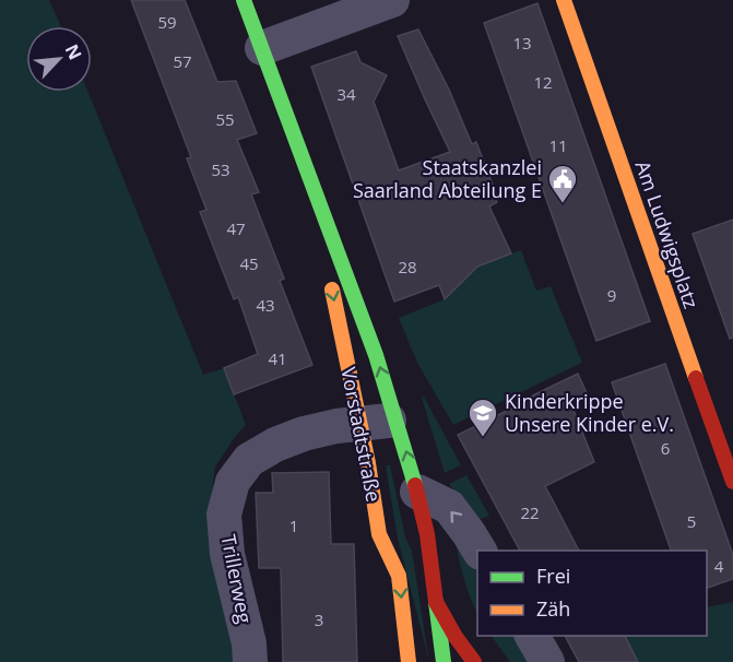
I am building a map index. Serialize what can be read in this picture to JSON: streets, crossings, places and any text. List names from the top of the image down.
{
  "streets": {
    "main road": ["Am Ludwigsplatz", "Vorstadtstraße"],
    "street": ["Trillerweg"]
  },
  "crossings": [
    ["Vorstadtstraße", "Trillerweg"]
  ],
  "places": {
    "public building": ["Staatskanzlei Saarland Abteilung E"],
    "school or university": ["Kinderkrippe Unsere Kinder e.V."]
  },
  "house_numbers": [
    "59",
    "13",
    "57",
    "12",
    "34",
    "55",
    "11",
    "53",
    "47",
    "45",
    "28",
    "9",
    "43",
    "41",
    "6",
    "22",
    "5",
    "1",
    "4",
    "3"
  ],
  "legend": ["Frei", "Zäh"],
  "north": "top right"
}
